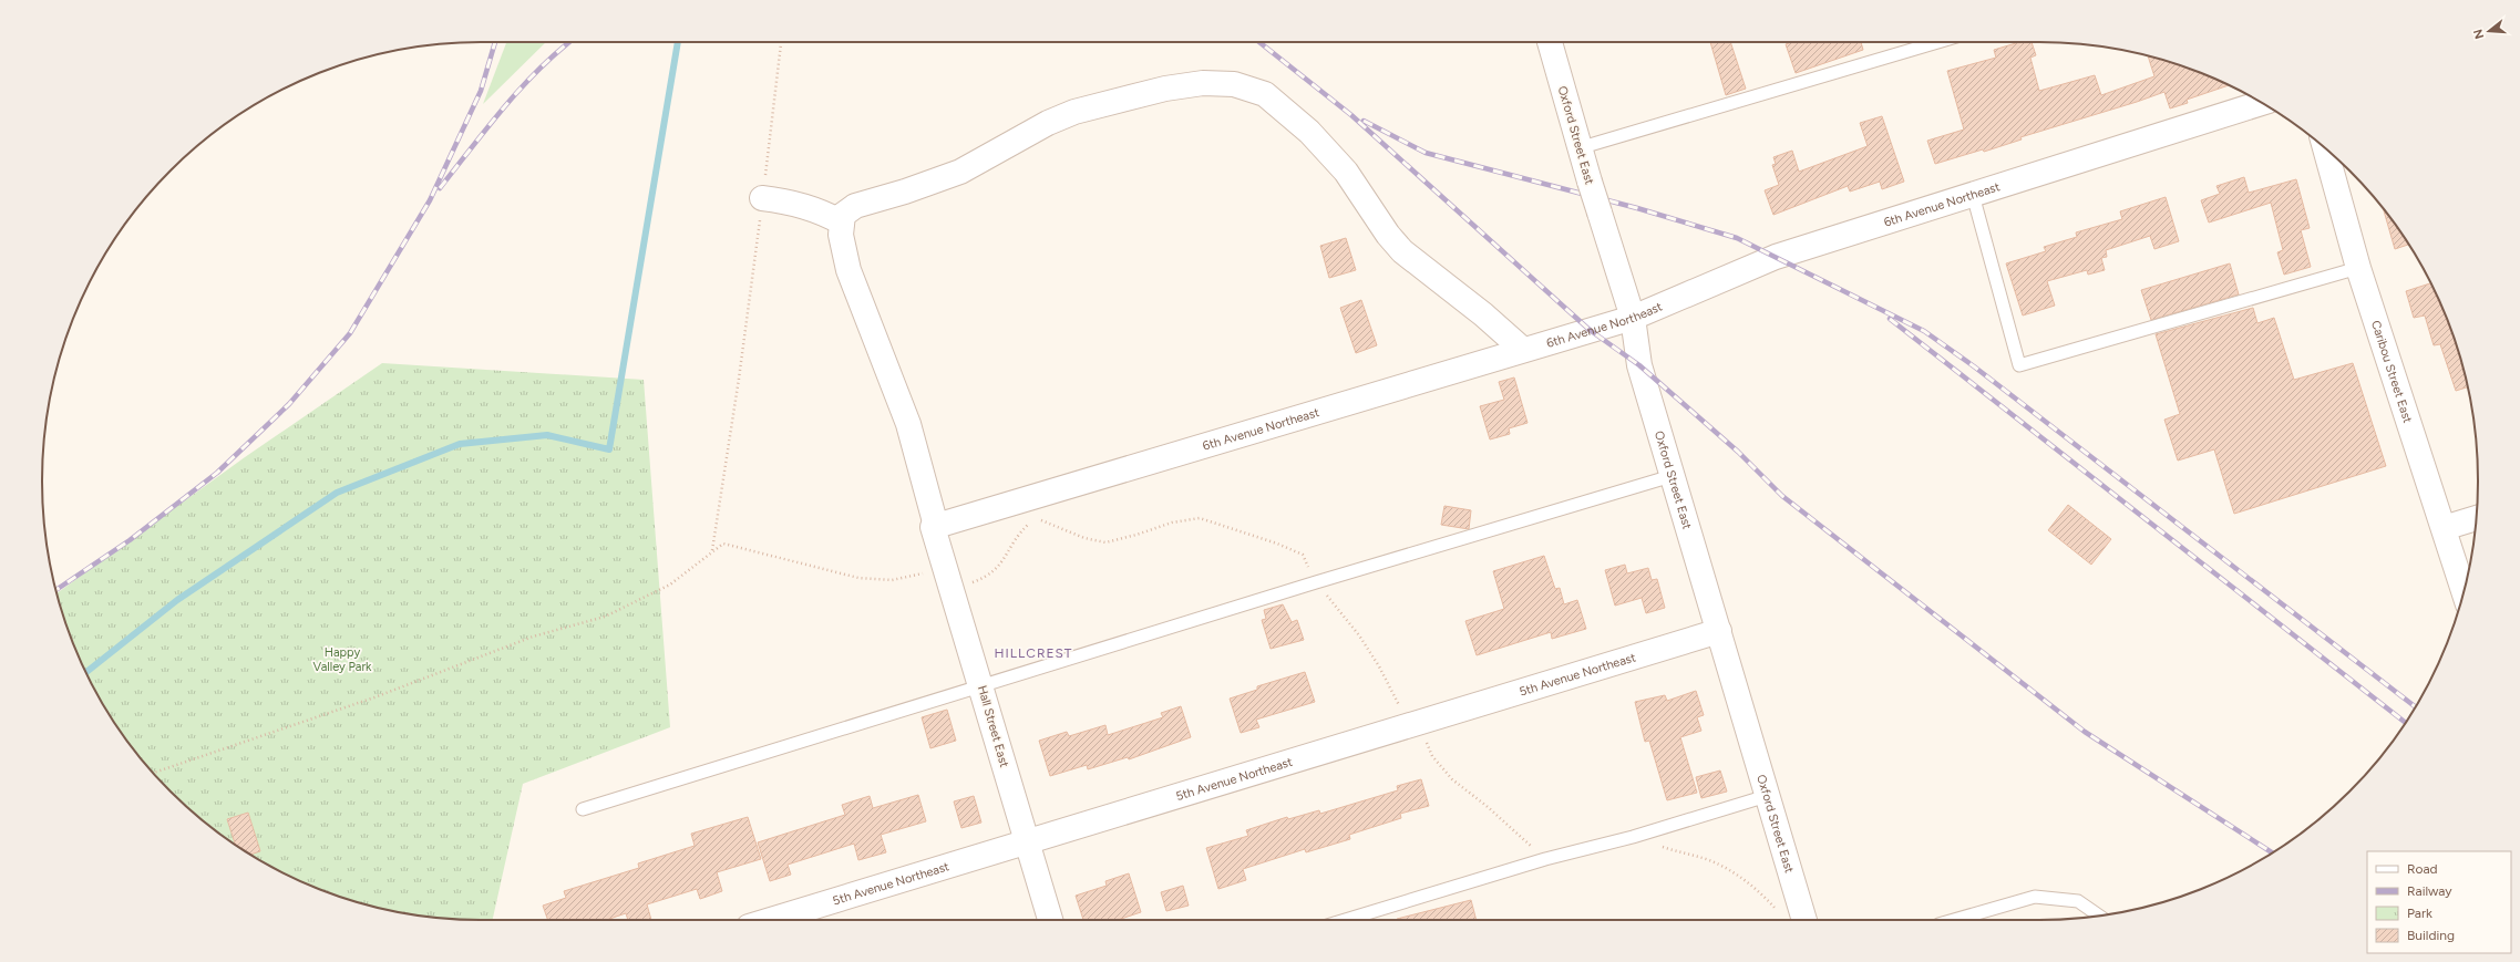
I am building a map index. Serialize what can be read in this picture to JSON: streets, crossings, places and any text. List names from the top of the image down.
{
  "streets": {
    "street": [
      "Oxford Street East",
      "6th Avenue Northeast",
      "Caribou Street East",
      "5th Avenue Northeast",
      "Hall Street East"
    ]
  },
  "crossings": [
    ["Oxford Street East", "6th Avenue Northeast"],
    ["Oxford Street East", "5th Avenue Northeast"],
    ["6th Avenue Northeast", "Hall Street East"],
    ["5th Avenue Northeast", "Hall Street East"]
  ],
  "districts": ["HILLCREST"],
  "parks": ["Happy Valley Park"],
  "legend": [
    "Road",
    "Railway",
    "Park",
    "Building"
  ],
  "north": "left"
}
